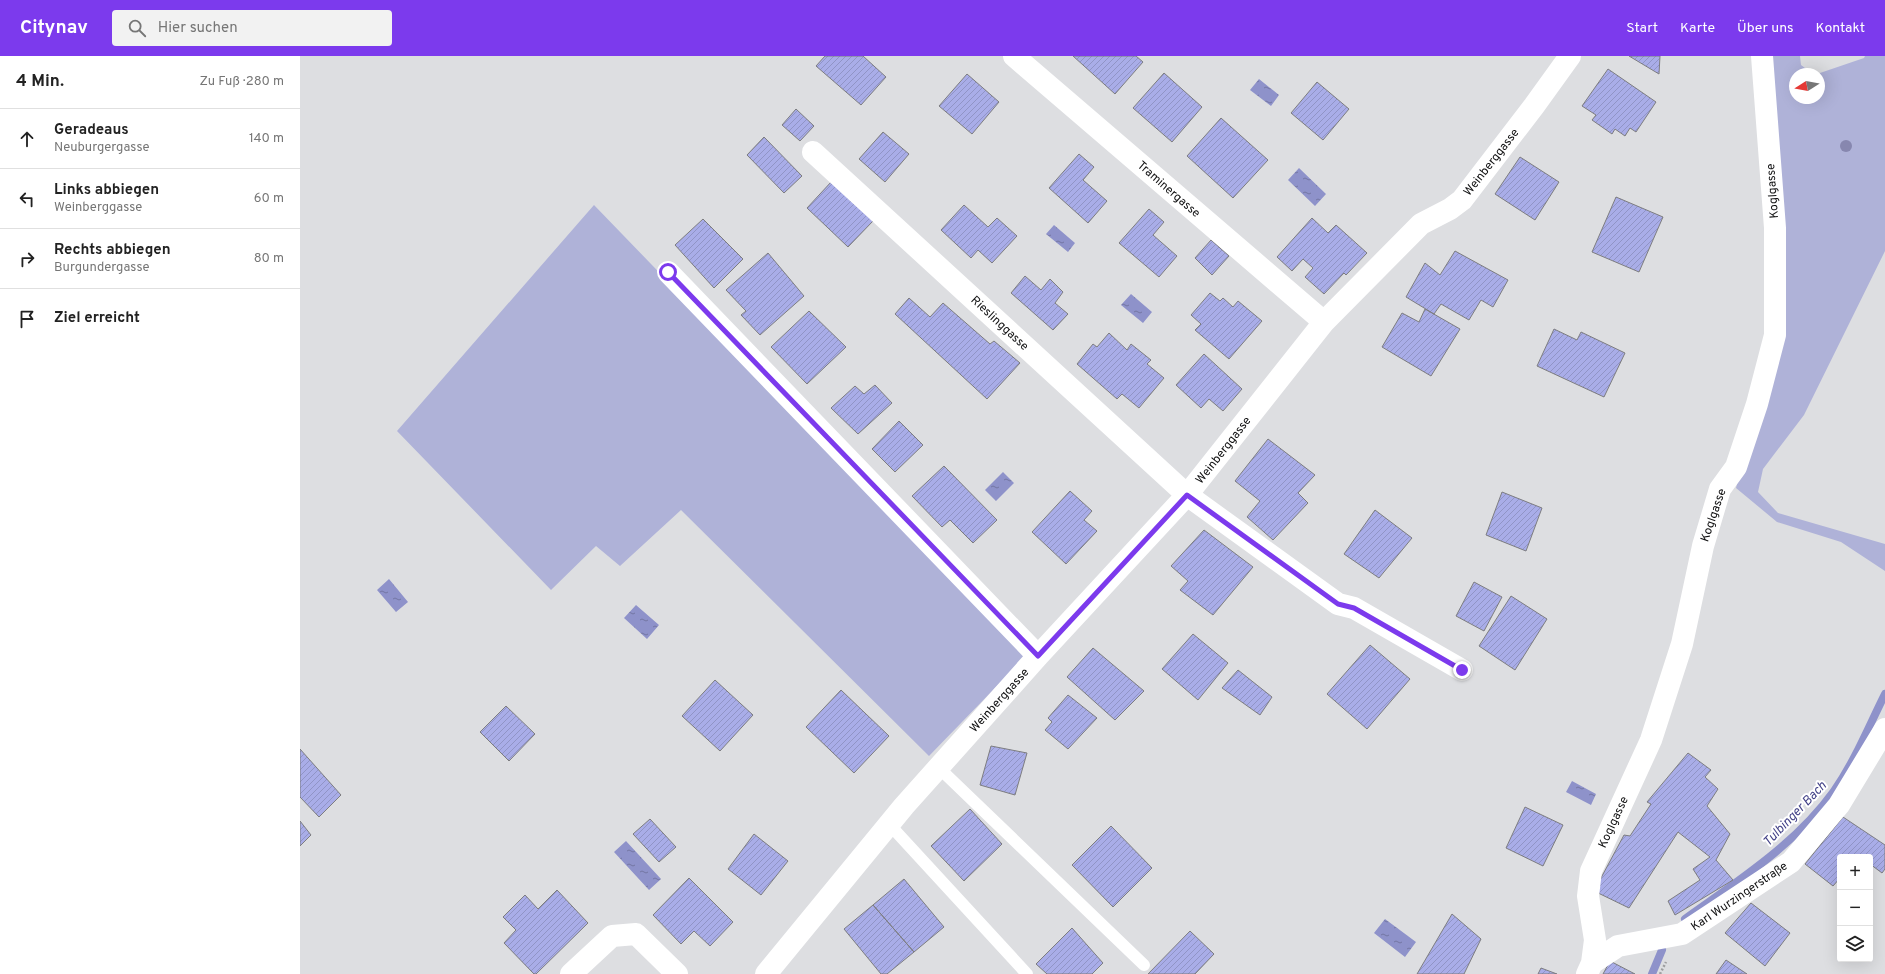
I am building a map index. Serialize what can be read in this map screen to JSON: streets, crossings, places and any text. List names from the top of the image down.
{
  "streets": {
    "street": [
      "Weinberggasse",
      "Traminergasse",
      "Koglgasse",
      "Rieslinggasse",
      "Karl Wurzingerstraße"
    ]
  },
  "crossings": [
    ["Weinberggasse", "Traminergasse"],
    ["Weinberggasse", "Rieslinggasse"],
    ["Koglgasse", "Karl Wurzingerstraße"]
  ],
  "water": ["Tulbinger Bach"],
  "north": "left",
  "page": {
    "header": "Citynav",
    "search": "Hier suchen",
    "nav": [
      "Start",
      "Karte",
      "Über uns",
      "Kontakt"
    ],
    "heading": ["4 Min.", "Zu Fuß · 280 m"],
    "list": [
      ["Geradeaus", "Neuburgergasse", "140 m"],
      ["Links abbiegen", "Weinberggasse", "60 m"],
      ["Rechts abbiegen", "Burgundergasse", "80 m"],
      "Ziel erreicht"
    ],
    "map_buttons": ["+", "−"]
  }
}
